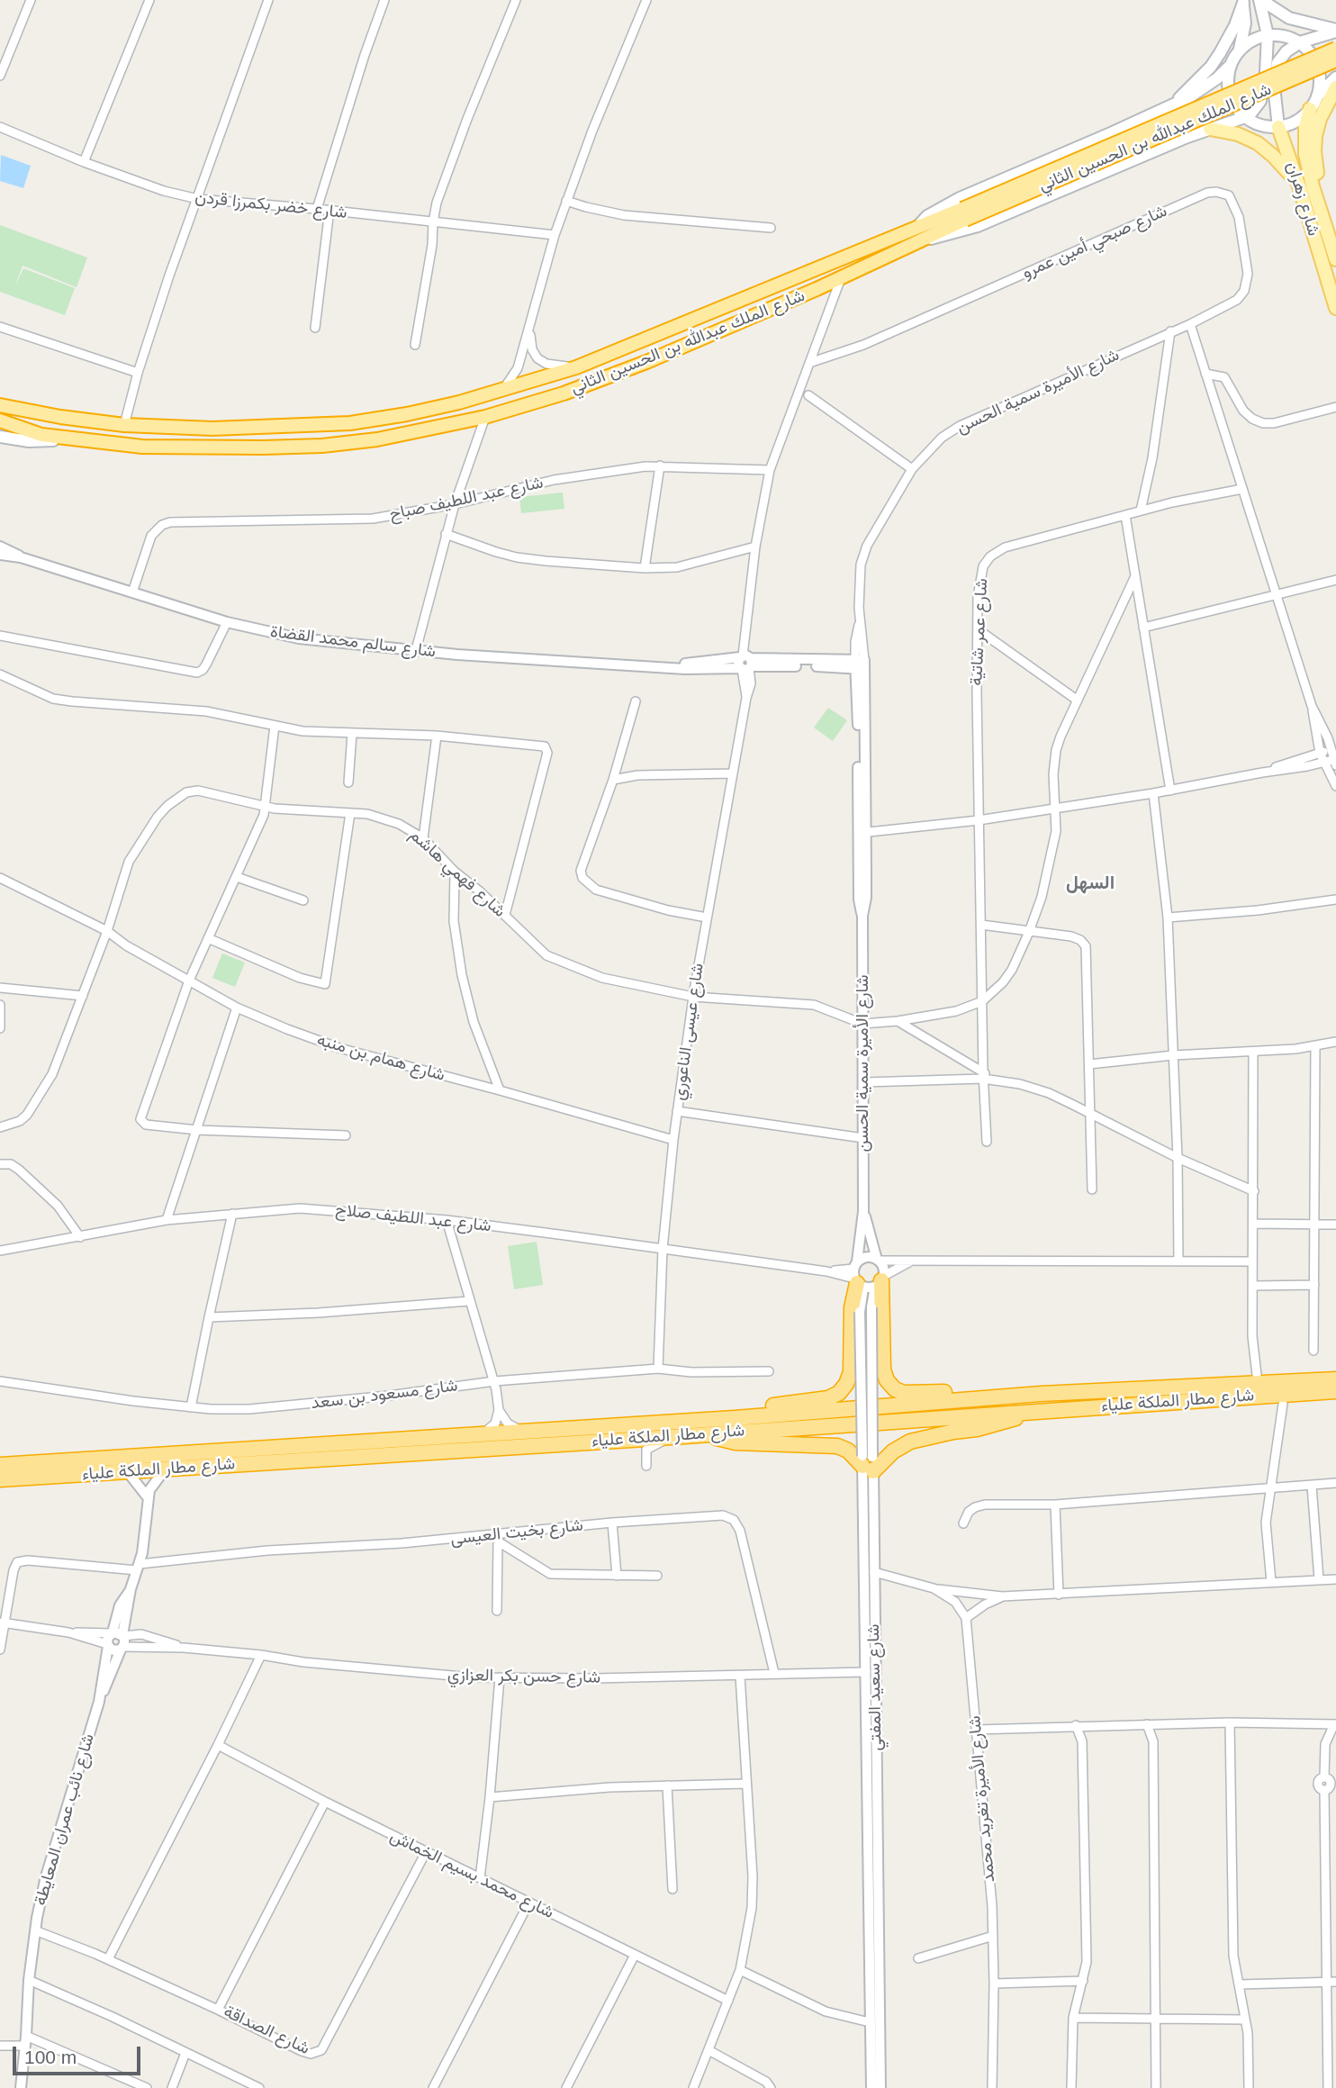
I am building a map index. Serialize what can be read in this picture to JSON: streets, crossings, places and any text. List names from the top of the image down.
{
  "streets": {
    "highway": ["شارع الملك عبدالله بن الحسين الثاني", "شارع مطار الملكة علياء"],
    "main road": ["شارع زهران"],
    "street": [
      "شارع خضر بكمرزا قردن",
      "شارع صبحي أمين عمرو",
      "شارع الأميرة سمية الحسن",
      "شارع عبد اللطيف صباح",
      "شارع عمر شاتية",
      "شارع سالم محمد القضاة",
      "شارع فهمي هاشم",
      "شارع عيسى الناعوري",
      "شارع همام بن منبه",
      "شارع عبد اللطيف صلاح",
      "شارع مسعود بن سعد",
      "شارع بخيت العيسى",
      "شارع حسن بكر العزازي",
      "شارع سعيد المفتي",
      "شارع الأميرة تغريد محمد",
      "شارع نائب عمران المعايطة",
      "شارع محمد بسيم الخماش",
      "شارع الصداقة"
    ]
  },
  "crossings": [
    ["شارع صبحي أمين عمرو", "شارع الأميرة سمية الحسن"],
    ["شارع الأميرة سمية الحسن", "شارع سالم محمد القضاة"],
    ["شارع الأميرة سمية الحسن", "شارع فهمي هاشم"],
    ["شارع الأميرة سمية الحسن", "شارع عبد اللطيف صلاح"],
    ["شارع الأميرة سمية الحسن", "شارع سعيد المفتي"],
    ["شارع عبد اللطيف صباح", "شارع سالم محمد القضاة"],
    ["شارع سالم محمد القضاة", "شارع عيسى الناعوري"],
    ["شارع فهمي هاشم", "شارع عيسى الناعوري"],
    ["شارع فهمي هاشم", "شارع همام بن منبه"],
    ["شارع عيسى الناعوري", "شارع همام بن منبه"],
    ["شارع عيسى الناعوري", "شارع عبد اللطيف صلاح"],
    ["شارع عيسى الناعوري", "شارع مسعود بن سعد"],
    ["شارع عبد اللطيف صلاح", "شارع سعيد المفتي"],
    ["شارع بخيت العيسى", "شارع حسن بكر العزازي"],
    ["شارع حسن بكر العزازي", "شارع سعيد المفتي"],
    ["شارع حسن بكر العزازي", "شارع نائب عمران المعايطة"],
    ["شارع محمد بسيم الخماش", "شارع الصداقة"]
  ],
  "districts": ["السهل"],
  "scale_bar": "100 m"
}
